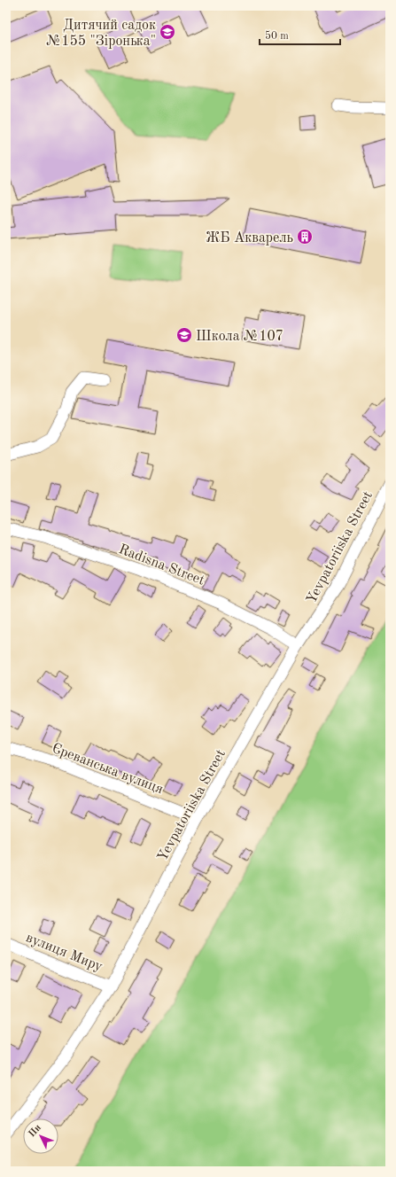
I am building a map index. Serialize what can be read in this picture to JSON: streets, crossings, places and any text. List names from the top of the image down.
{
  "streets": {
    "street": [
      "Yevpatoriiska Street",
      "Radisna Street",
      "Єреванська вулиця",
      "вулиця Миру"
    ]
  },
  "crossings": [
    ["Yevpatoriiska Street", "Radisna Street"],
    ["Yevpatoriiska Street", "Єреванська вулиця"],
    ["Yevpatoriiska Street", "вулиця Миру"]
  ],
  "places": {
    "school or university": ["Дитячий садок №155 \"Зіронька\"", "Школа №107"],
    "building": ["ЖБ Акварель"]
  },
  "scale_bar": "50 m",
  "north": "top left"
}
